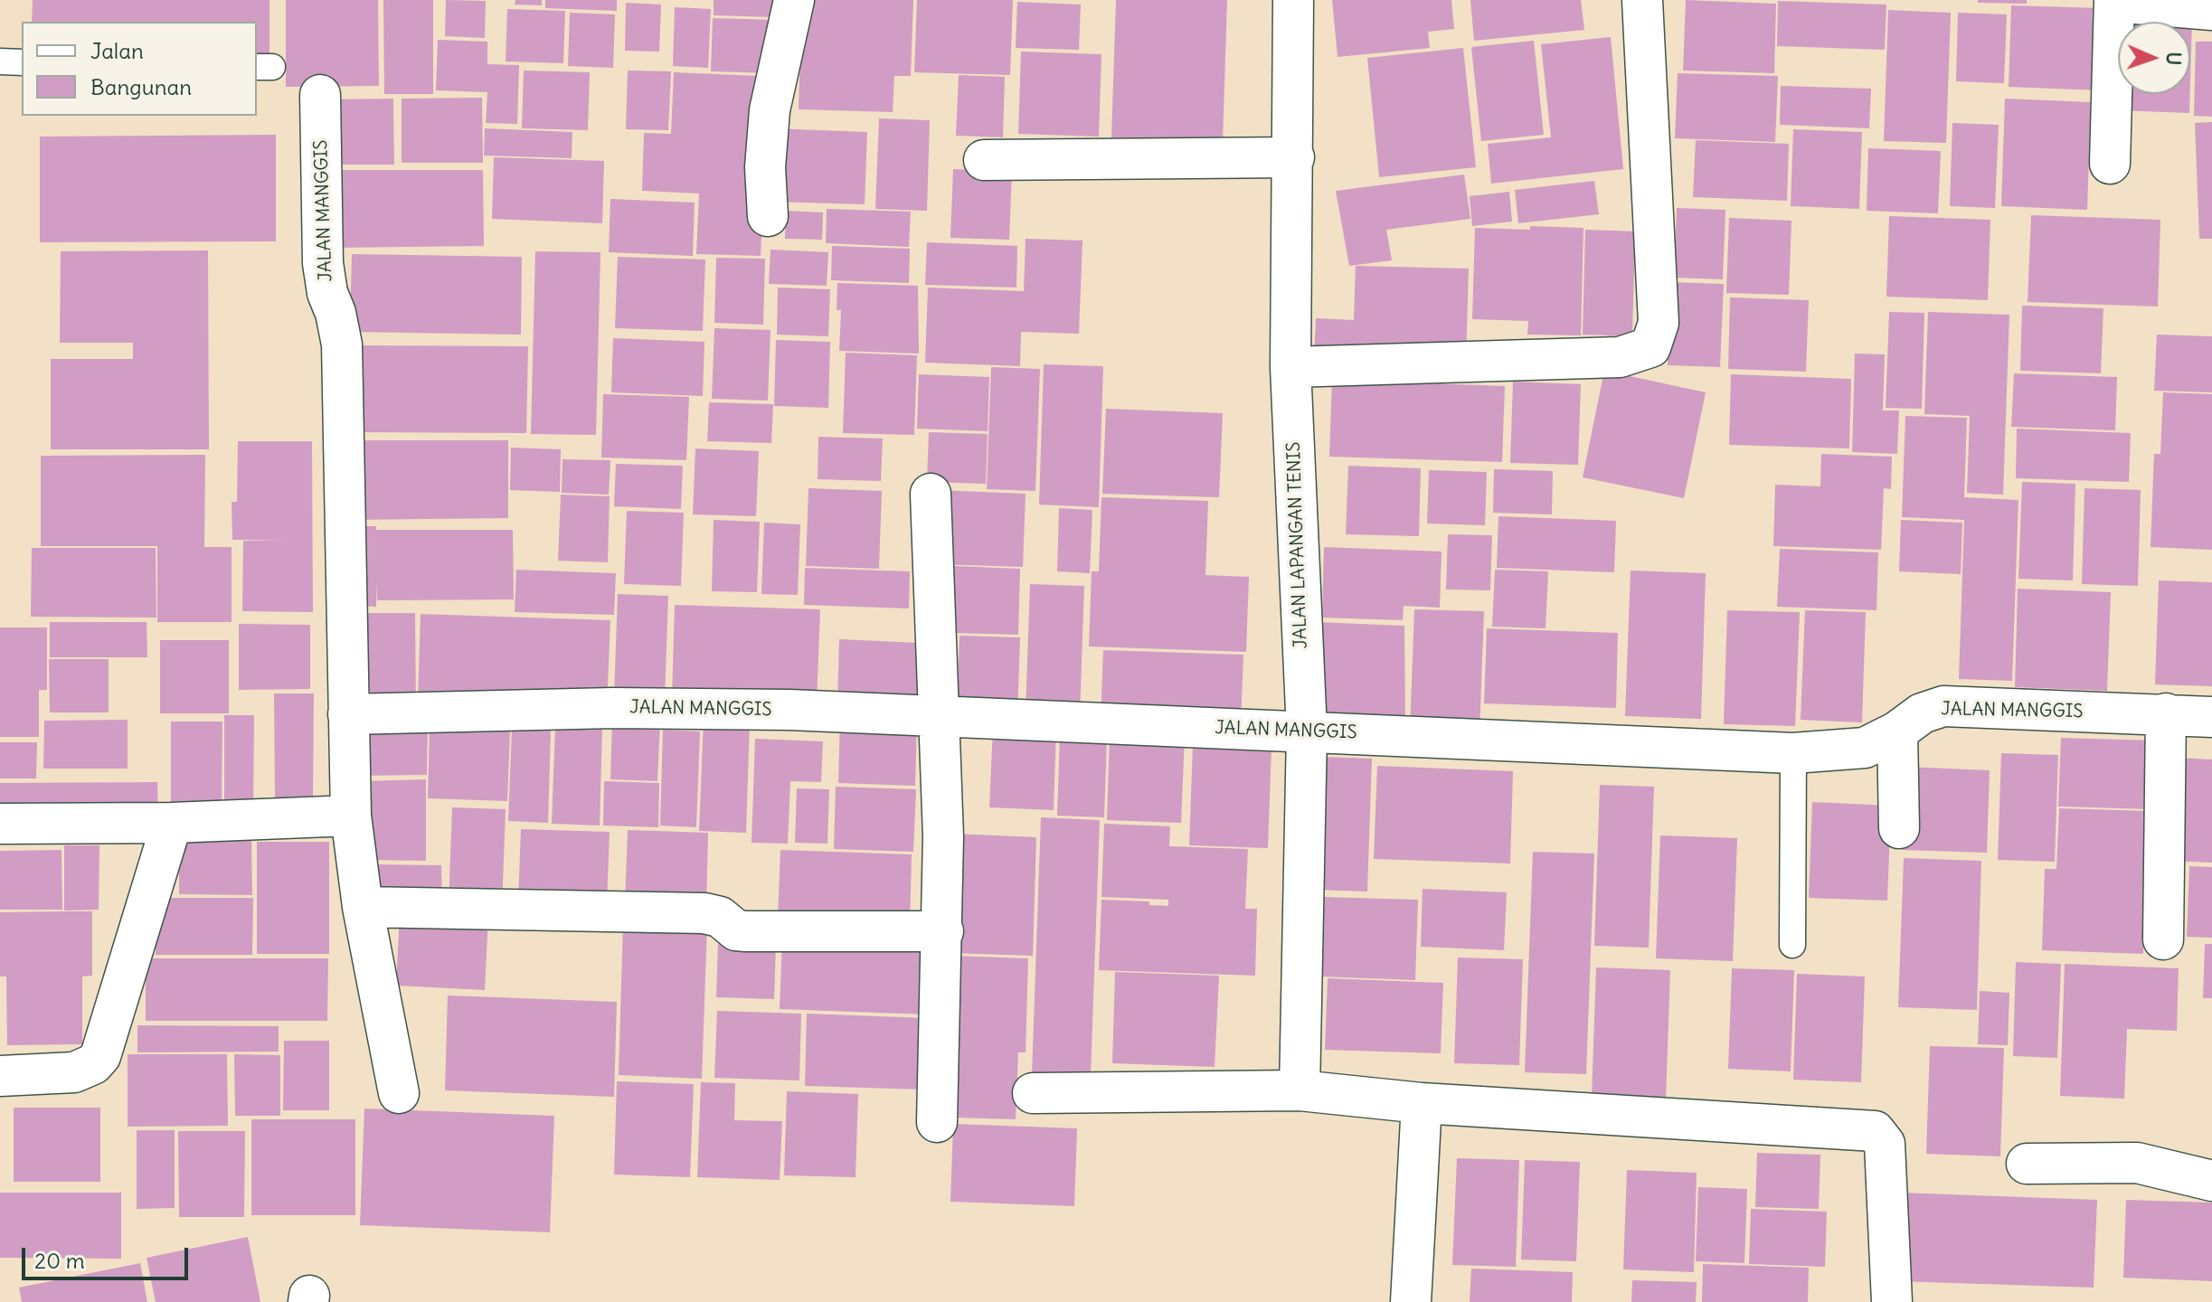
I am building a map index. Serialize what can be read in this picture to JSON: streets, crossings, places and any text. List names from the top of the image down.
{
  "streets": {
    "street": ["JALAN MANGGIS", "JALAN LAPANGAN TENIS"]
  },
  "crossings": [
    ["JALAN MANGGIS", "JALAN LAPANGAN TENIS"]
  ],
  "legend": ["Jalan", "Bangunan"],
  "scale_bar": "20 m",
  "north": "right"
}
